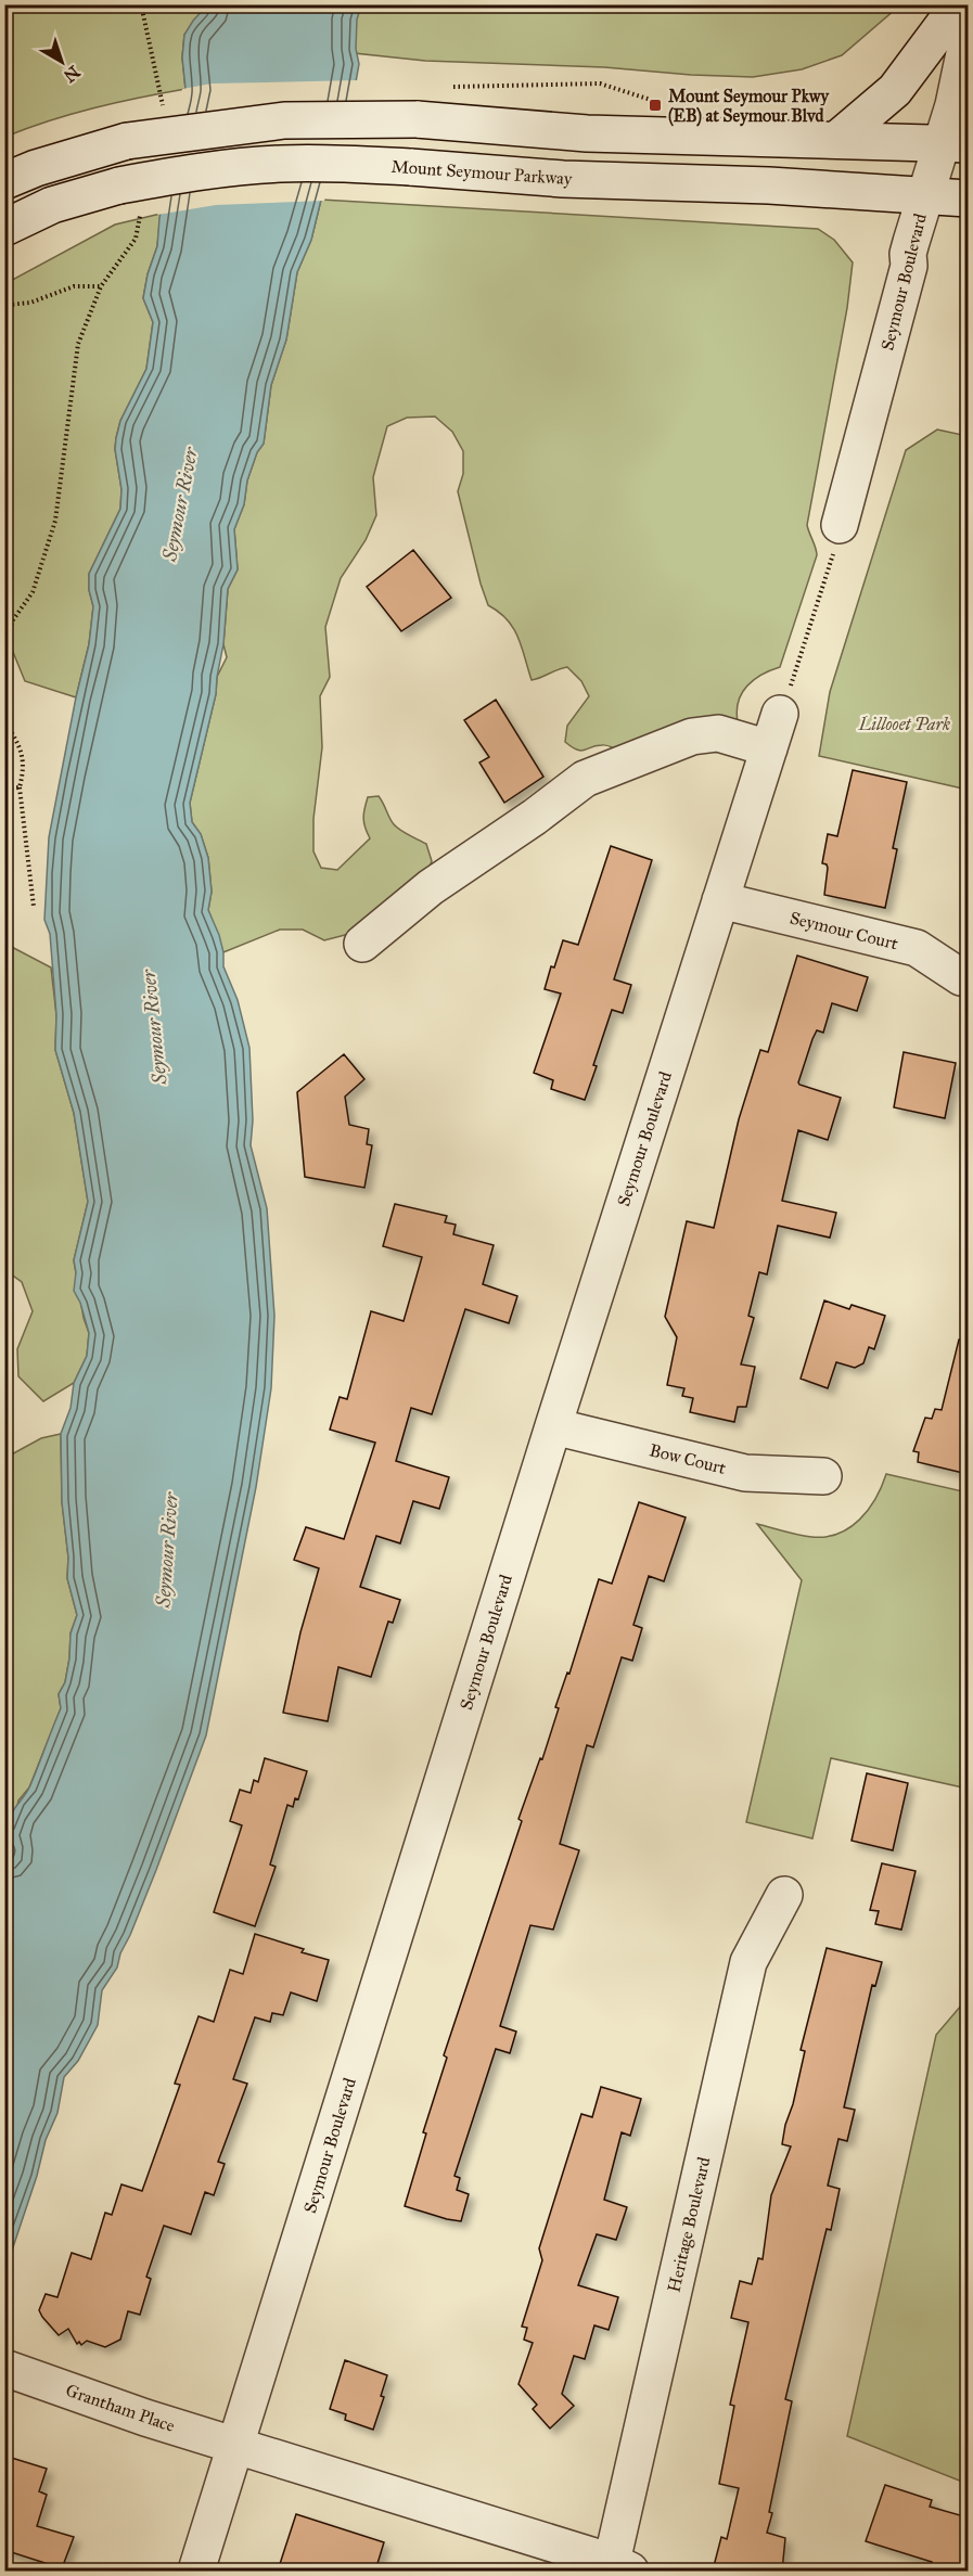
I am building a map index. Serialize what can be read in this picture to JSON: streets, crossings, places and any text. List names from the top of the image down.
{
  "streets": {
    "street": [
      "Mount Seymour Parkway",
      "Seymour Boulevard",
      "Seymour Court",
      "Bow Court",
      "Heritage Boulevard",
      "Grantham Place"
    ]
  },
  "crossings": [
    ["Mount Seymour Parkway", "Seymour Boulevard"],
    ["Seymour Boulevard", "Seymour Court"],
    ["Seymour Boulevard", "Bow Court"],
    ["Seymour Boulevard", "Heritage Boulevard"],
    ["Seymour Boulevard", "Grantham Place"],
    ["Heritage Boulevard", "Grantham Place"]
  ],
  "water": ["Seymour River"],
  "parks": ["Lillooet Park"],
  "places": {
    "transit": ["Mount Seymour Pkwy (EB) at Seymour Blvd"]
  },
  "north": "bottom right"
}
